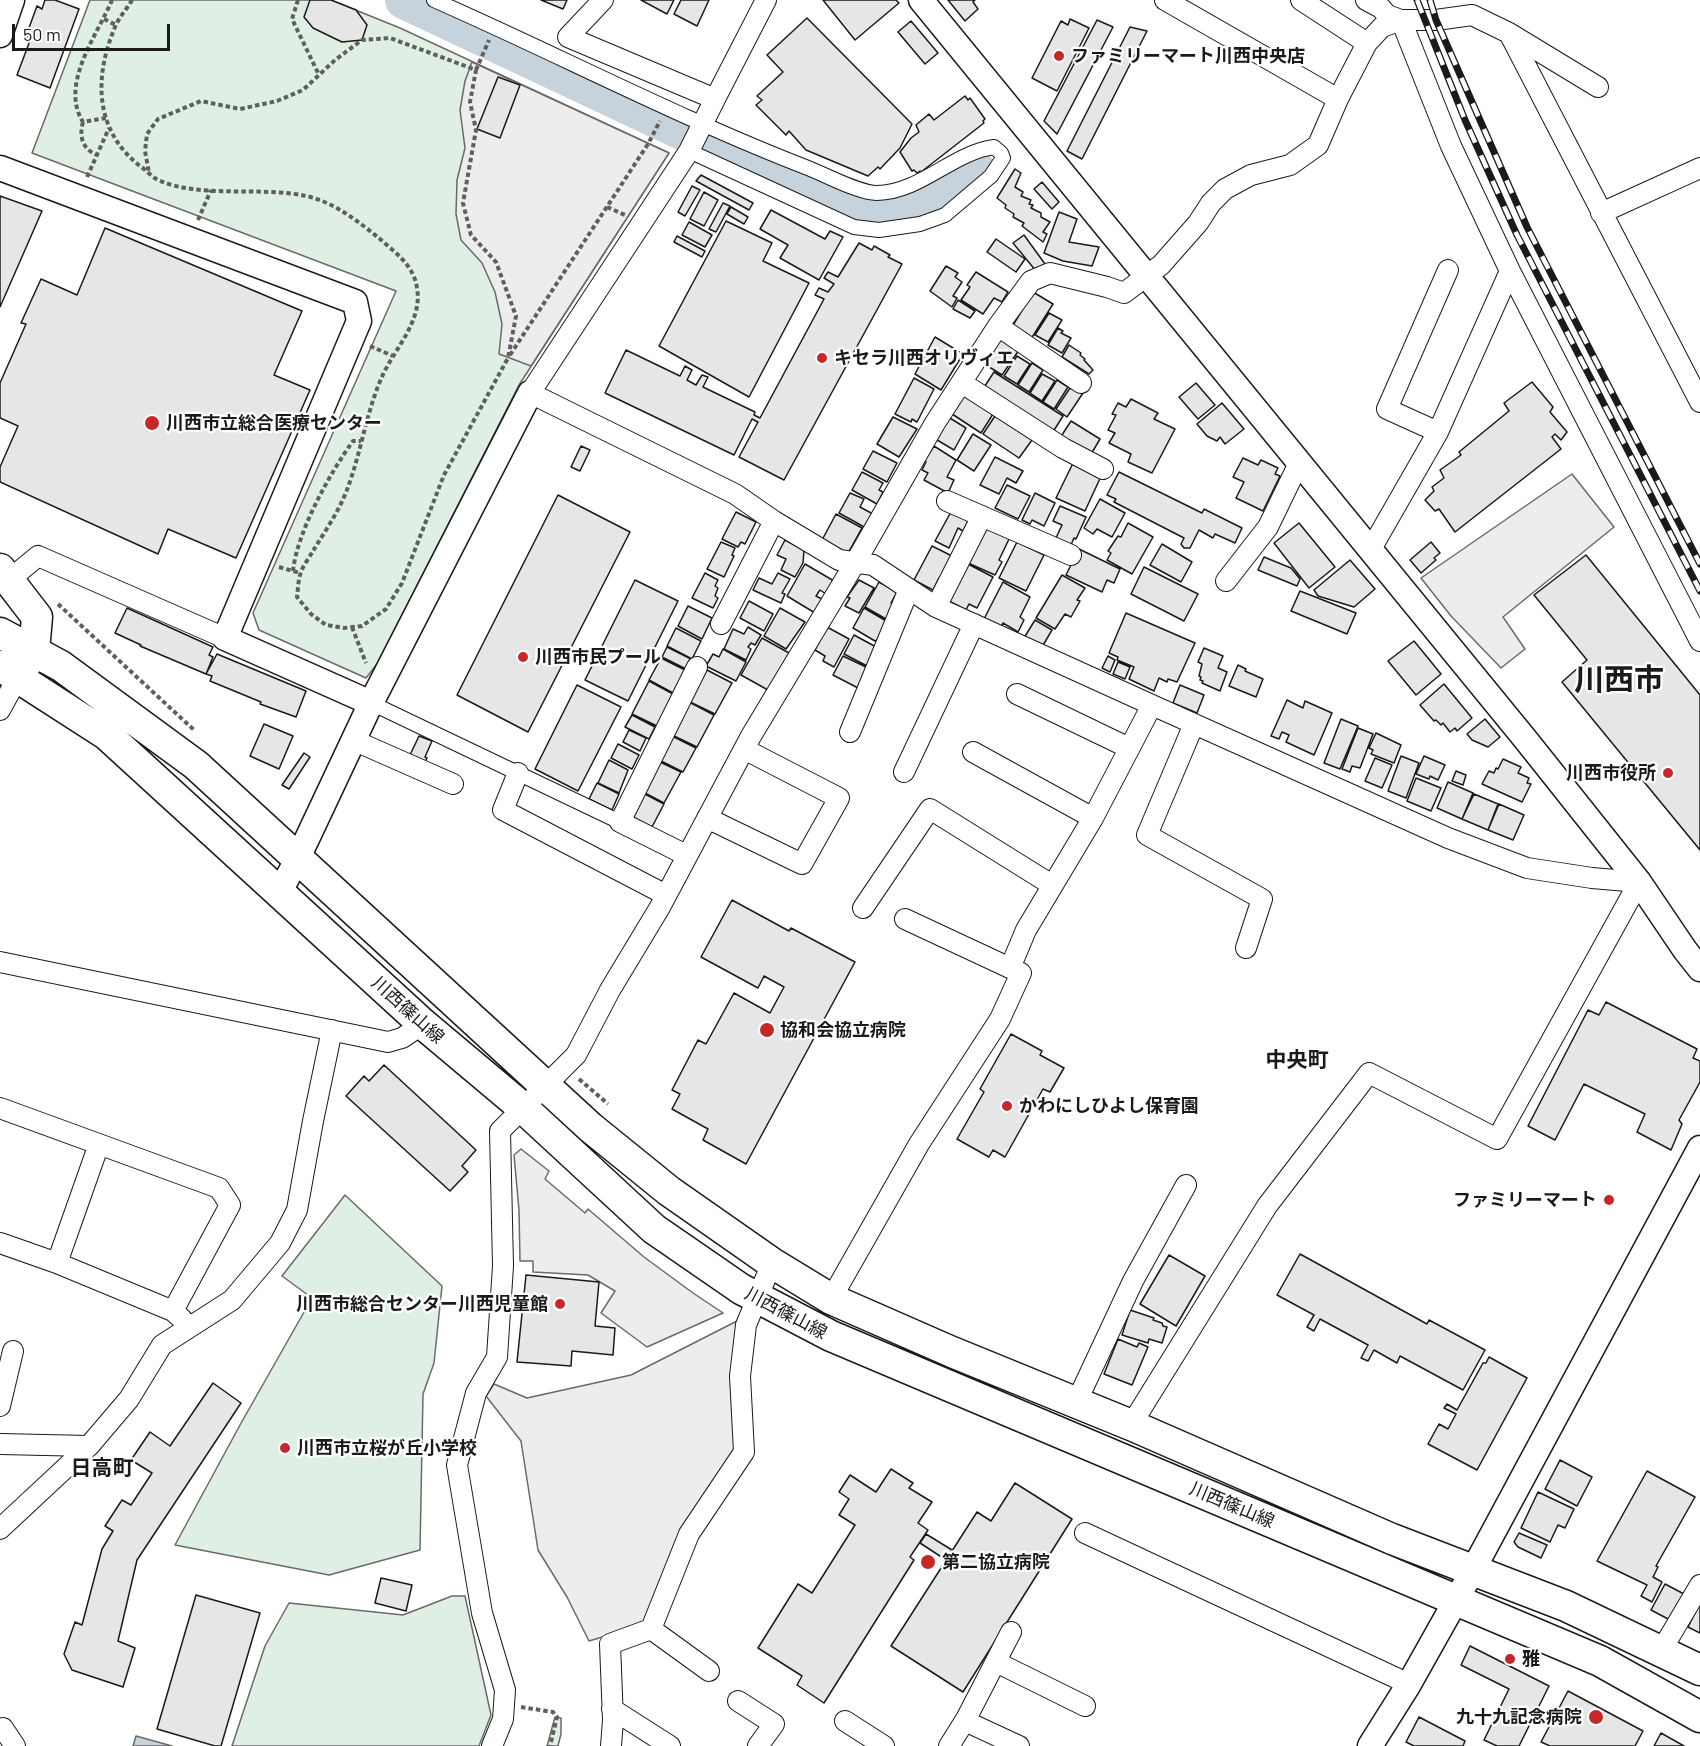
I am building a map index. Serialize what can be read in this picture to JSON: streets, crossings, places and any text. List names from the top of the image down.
{
  "streets": {
    "main road": ["川西篠山線"]
  },
  "districts": ["川西市", "中央町", "日高町"],
  "places": [
    "ファミリーマート川西中央店",
    "キセラ川西オリヴィエ",
    "川西市立総合医療センター",
    "川西市民プール",
    "川西市役所",
    "協和会協立病院",
    "かわにしひよし保育園",
    "ファミリーマート",
    "川西市総合センター川西児童館",
    "川西市立桜が丘小学校",
    "第二協立病院",
    "雅",
    "九十九記念病院"
  ],
  "scale_bar": "50 m"
}
